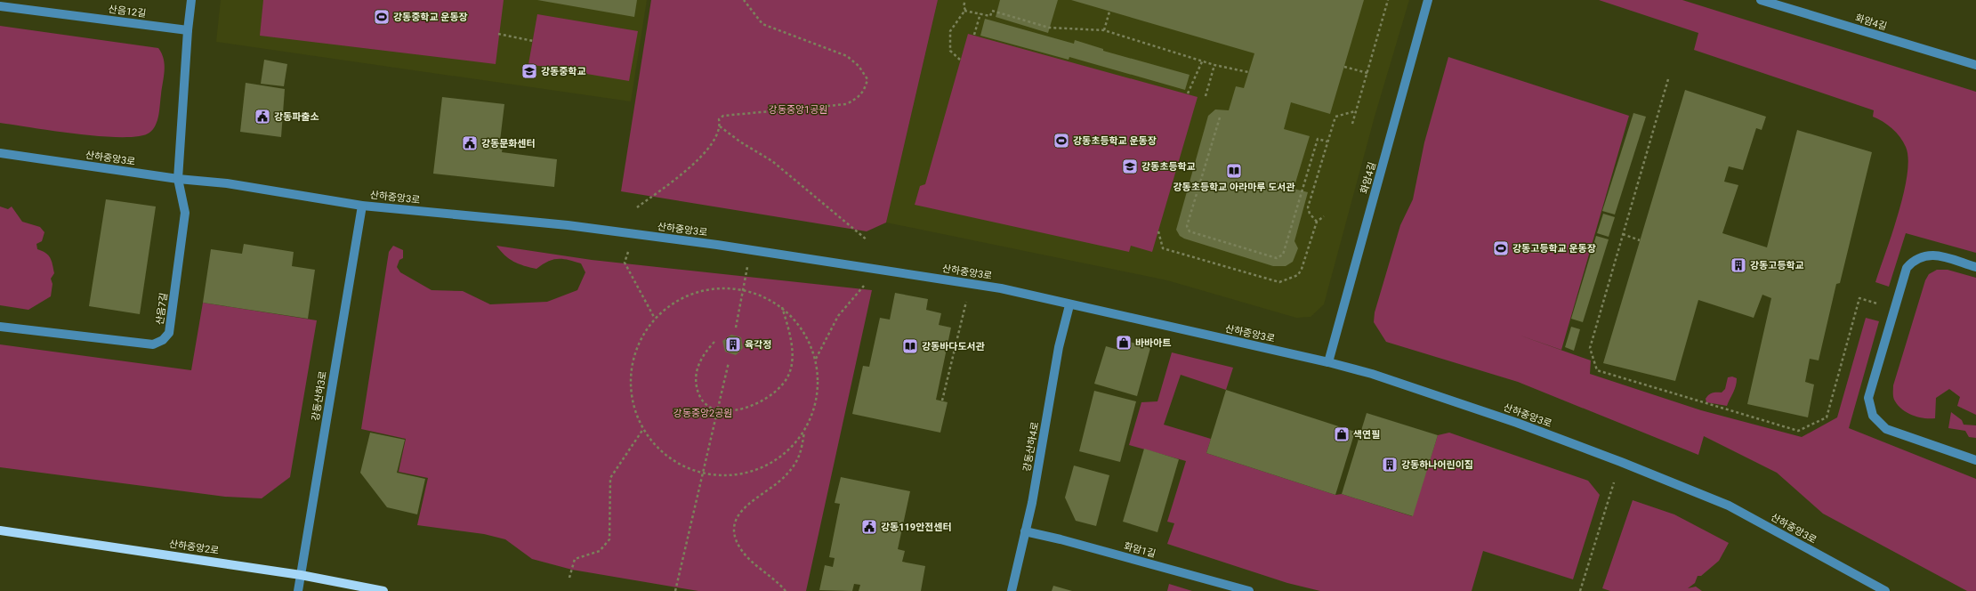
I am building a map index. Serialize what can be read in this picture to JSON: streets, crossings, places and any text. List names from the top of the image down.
{
  "streets": {
    "main road": ["산하중앙2로"],
    "street": [
      "산음12길",
      "화암4길",
      "산하중앙3로",
      "산음7길",
      "강동산하3로",
      "강동산하4로",
      "화암1길"
    ]
  },
  "crossings": [
    ["화암4길", "산하중앙3로"],
    ["산하중앙3로", "산음7길"],
    ["산하중앙3로", "강동산하3로"],
    ["산하중앙3로", "강동산하4로"],
    ["강동산하3로", "산하중앙2로"],
    ["강동산하4로", "화암1길"]
  ],
  "parks": ["강동중앙1공원", "강동중앙2공원"],
  "places": {
    "sports": ["강동중학교 운동장", "강동초등학교 운동장", "강동고등학교 운동장"],
    "school or university": ["강동중학교", "강동초등학교"],
    "public building": ["강동파출소", "강동문화센터", "강동119안전센터"],
    "library": ["강동초등학교 아라마루 도서관", "강동바다도서관"],
    "building": ["강동고등학교", "육각정", "강동하나어린이집"],
    "shop": ["바바아트", "색연필"]
  }
}
